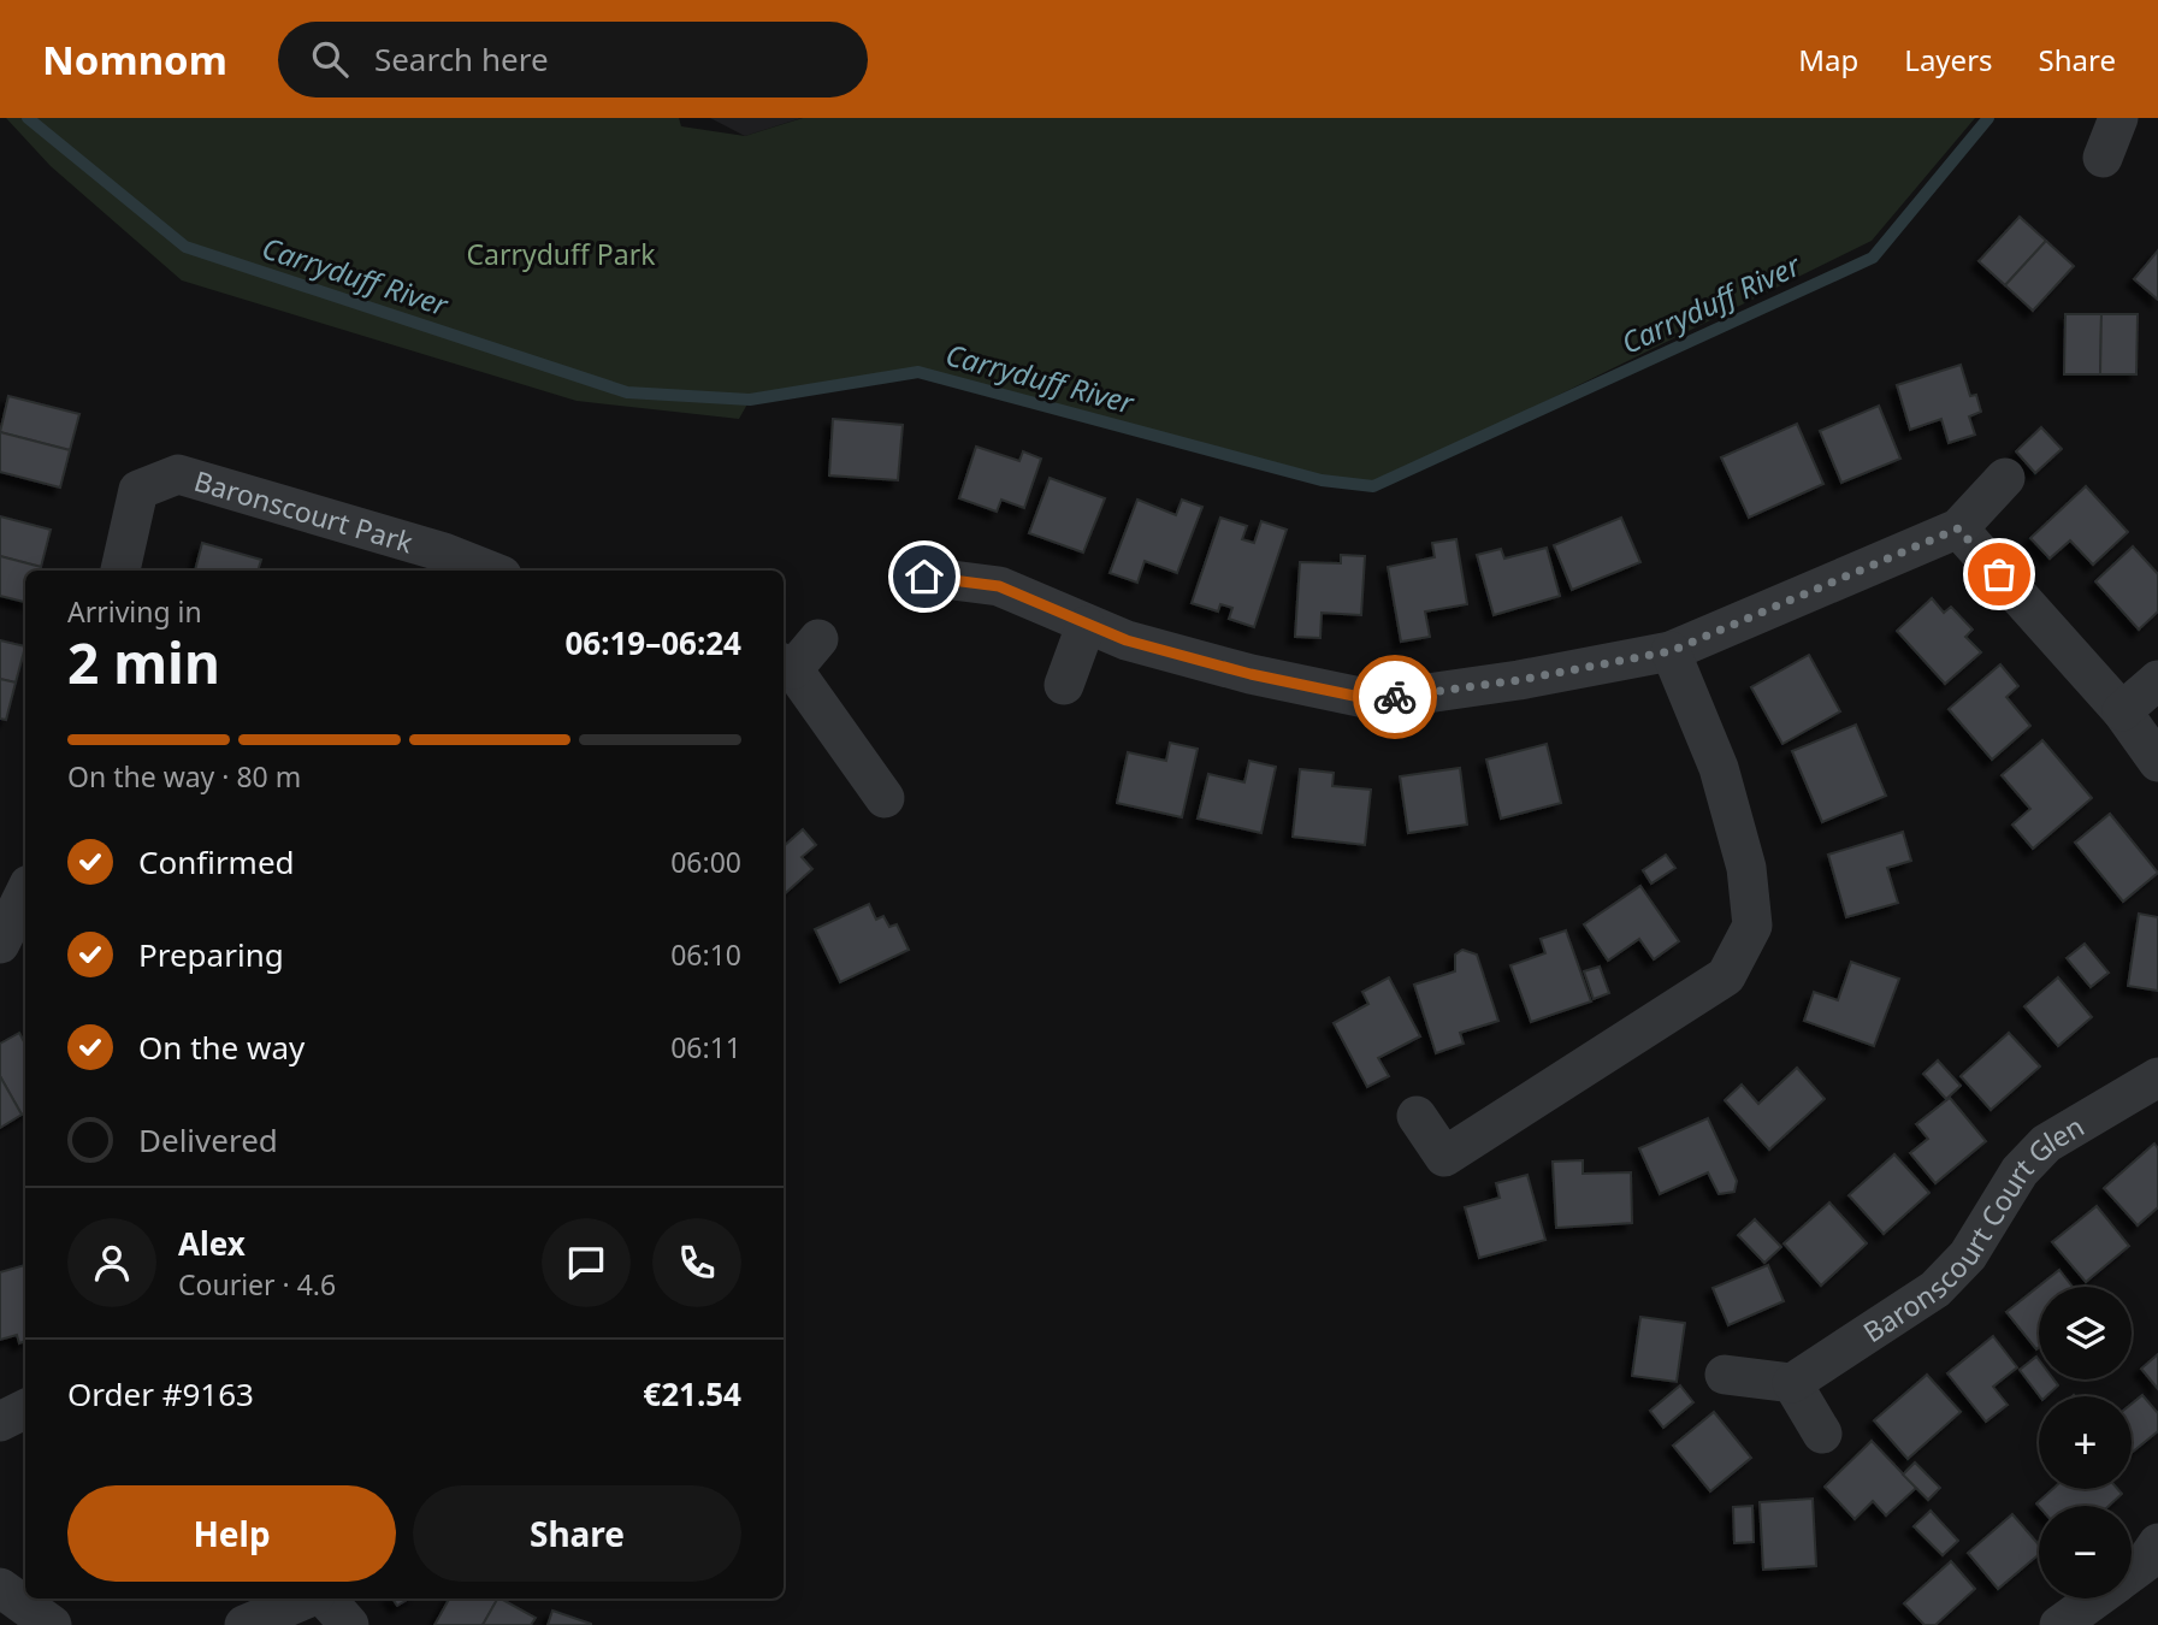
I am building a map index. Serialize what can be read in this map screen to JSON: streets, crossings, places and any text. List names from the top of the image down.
{
  "streets": {
    "street": ["Baronscourt Park", "Baronscourt Court Glen"]
  },
  "water": ["Carryduff River"],
  "parks": ["Carryduff Park"],
  "page": {
    "header": "Nomnom",
    "search": "Search here",
    "nav": ["Map", "Layers", "Share"],
    "heading": ["2 min", "Arriving in", "06:19–06:24"],
    "panel": [
      "Alex",
      "Courier · 4.6",
      "Order #9163",
      "€21.54"
    ],
    "bar": "On the way · 80 m",
    "list": [
      ["Confirmed", "06:00"],
      ["Preparing", "06:10"],
      ["On the way", "06:11"],
      "Delivered"
    ],
    "map_buttons": ["+", "−"],
    "buttons": ["Help", "Share"]
  }
}
